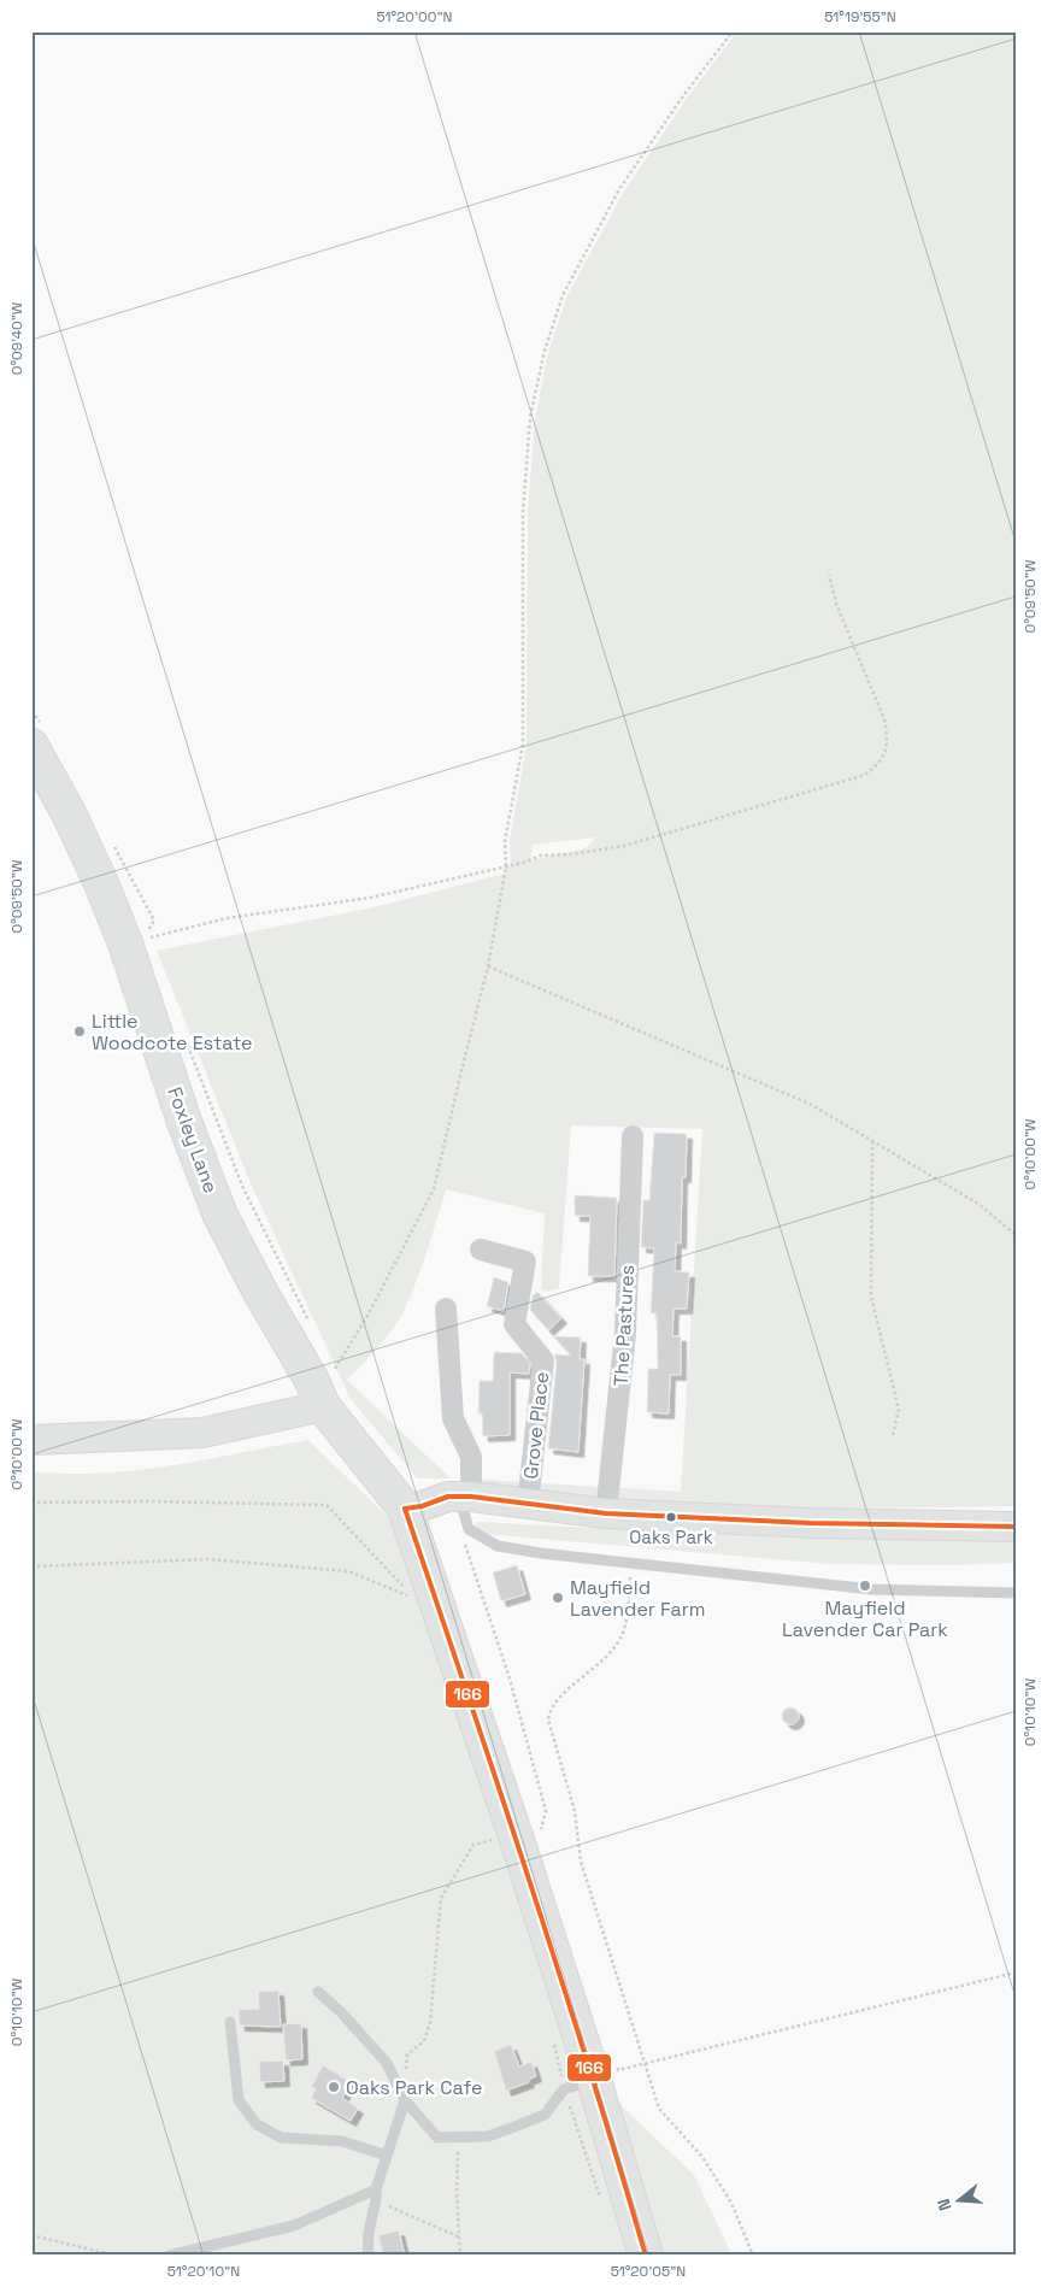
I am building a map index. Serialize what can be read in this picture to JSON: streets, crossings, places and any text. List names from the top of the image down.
{
  "streets": {
    "main road": ["Foxley Lane"],
    "street": ["The Pastures", "Grove Place"]
  },
  "places": [
    "Little Woodcote Estate",
    "Oaks Park",
    "Mayfield Lavender Car Park",
    "Mayfield Lavender Farm",
    "Oaks Park Cafe"
  ],
  "lines": ["transit line 166"],
  "north": "left",
  "coordinates": [
    "51°20'00\"N",
    "51°19'55\"N",
    "0°09'40\"W",
    "0°09'50\"W",
    "0°10'00\"W",
    "0°10'10\"W",
    "51°20'10\"N",
    "51°20'05\"N"
  ]
}
